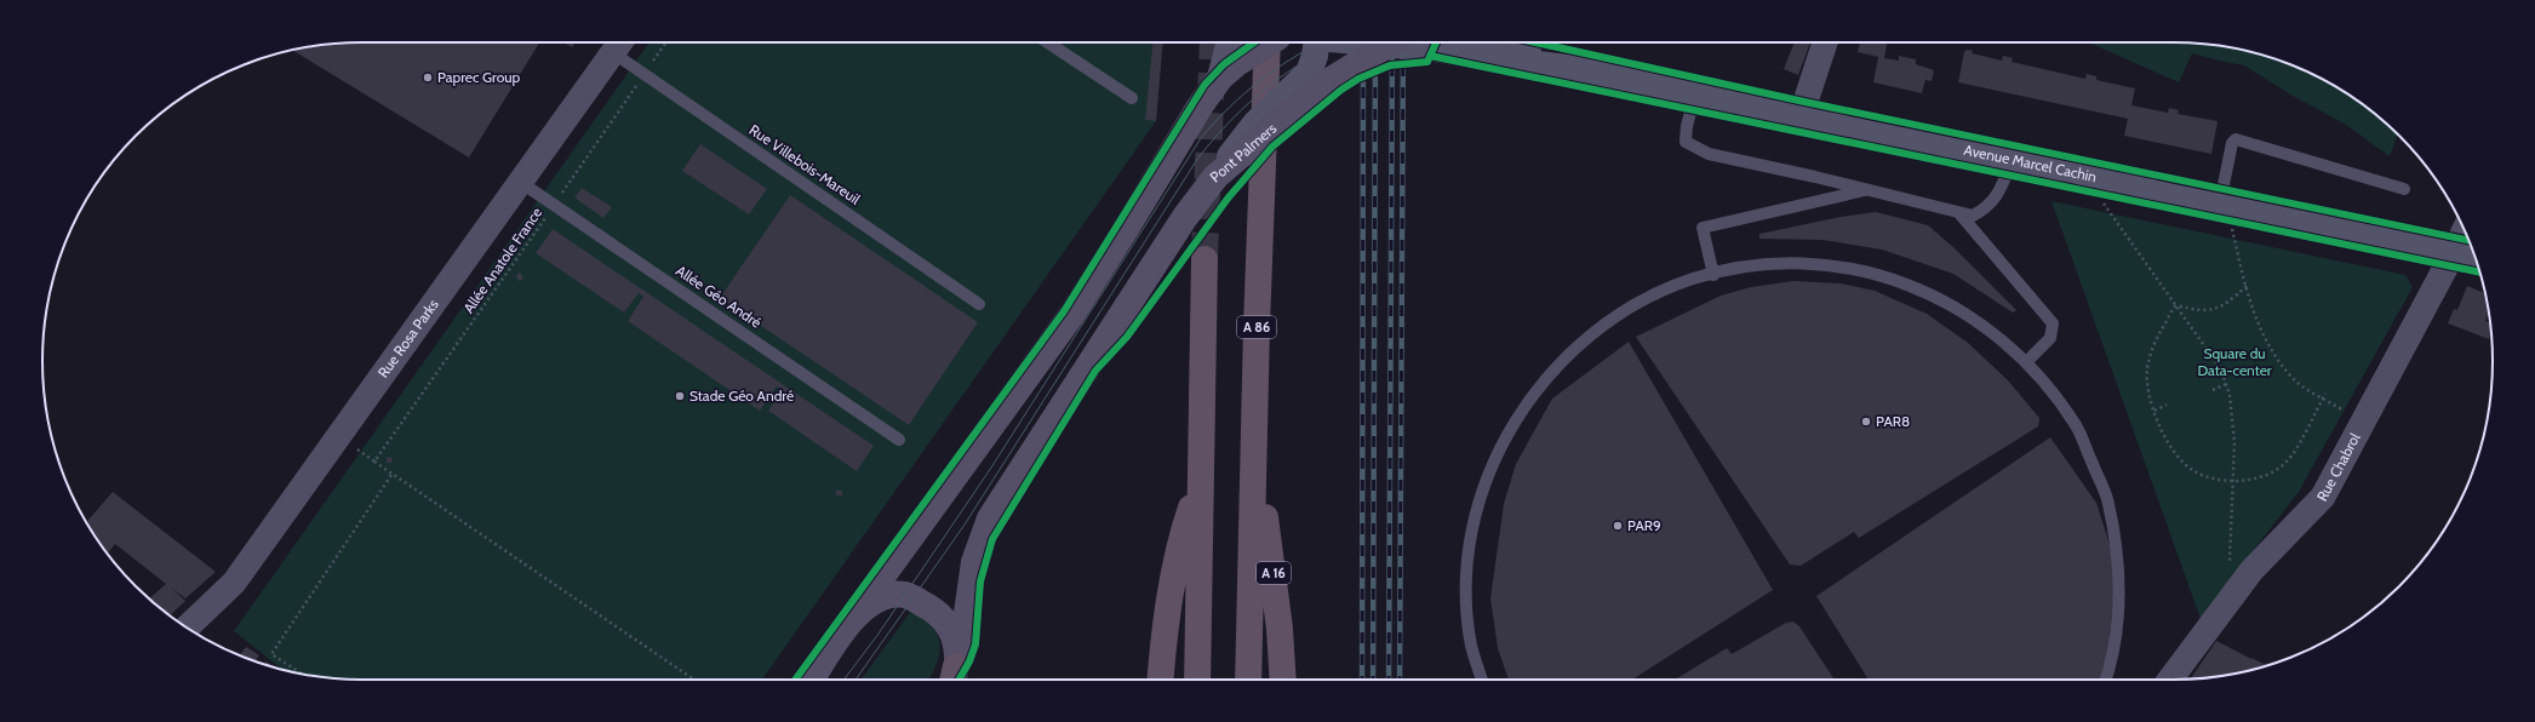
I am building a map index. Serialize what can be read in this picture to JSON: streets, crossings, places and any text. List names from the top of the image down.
{
  "streets": {
    "highway": ["A 86", "A 16"],
    "main road": ["Pont Palmers"],
    "street": ["Avenue Marcel Cachin", "Rue Rosa Parks", "Rue Chabrol"],
    "lane": ["Rue Villebois-Mareuil", "Allée Géo André"],
    "path": ["Allée Anatole France"]
  },
  "crossings": [
    ["Pont Palmers", "Avenue Marcel Cachin"],
    ["Avenue Marcel Cachin", "Rue Chabrol"],
    ["Rue Villebois-Mareuil", "Allée Anatole France"],
    ["Rue Villebois-Mareuil", "Rue Rosa Parks"],
    ["Allée Anatole France", "Allée Géo André"],
    ["Allée Géo André", "Rue Rosa Parks"],
    ["A 86", "A 16"]
  ],
  "parks": ["Square du Data-center"],
  "places": [
    "Paprec Group",
    "Stade Géo André",
    "PAR8",
    "PAR9"
  ]
}
